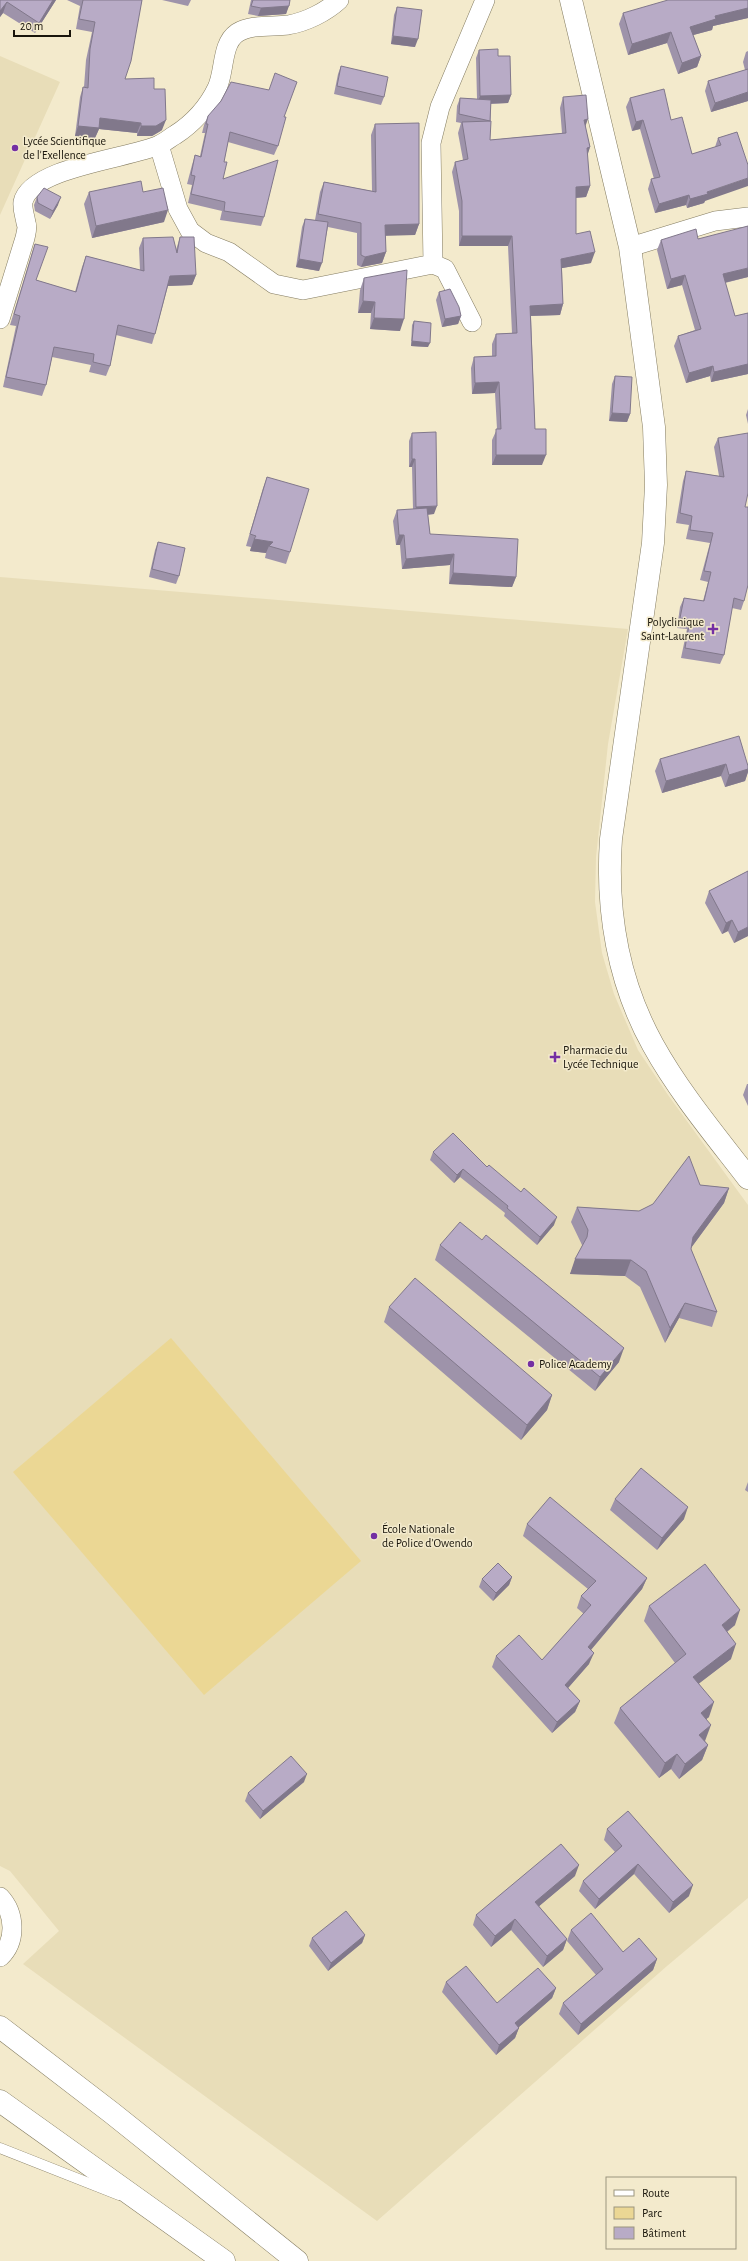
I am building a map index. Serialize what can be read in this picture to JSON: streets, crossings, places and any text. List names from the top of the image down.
{
  "places": {
    "other": ["Lycée Scientifique de l'Exellence", "Police Academy", "École Nationale de Police d’Owendo"],
    "health": ["Polyclinique Saint-Laurent", "Pharmacie du Lycée Technique"]
  },
  "legend": ["Route", "Parc", "Bâtiment"],
  "scale_bar": "20 m"
}
